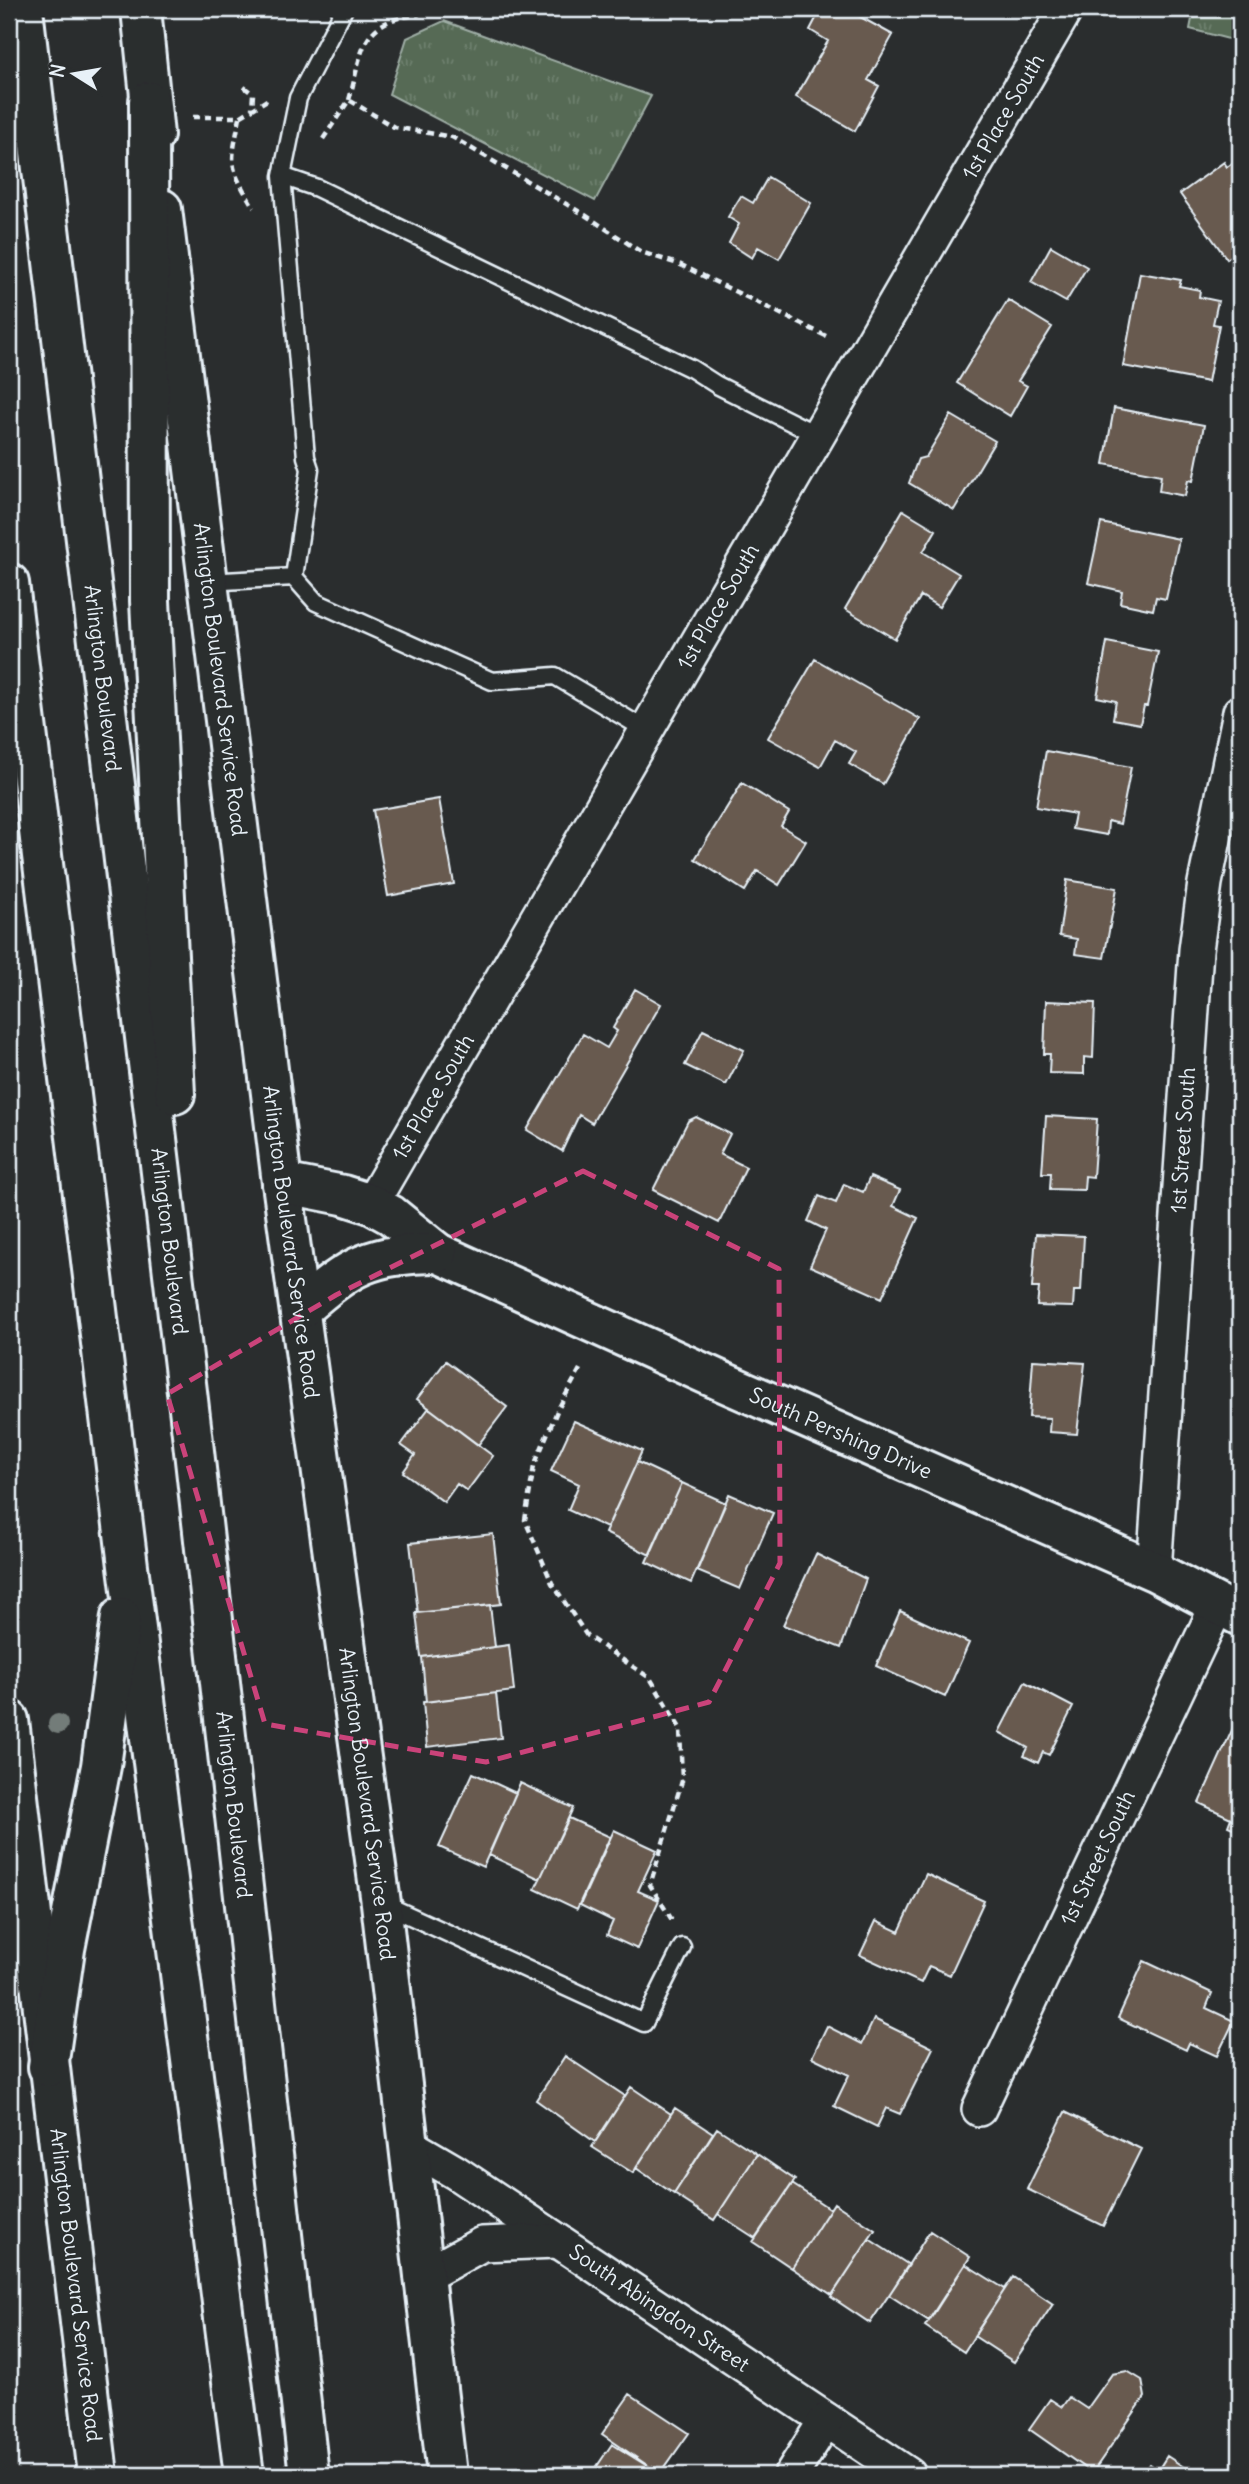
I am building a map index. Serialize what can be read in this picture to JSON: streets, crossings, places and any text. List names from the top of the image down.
{
  "streets": {
    "main road": ["Arlington Boulevard", "Arlington Boulevard Service Road", "South Pershing Drive"],
    "street": ["1st Place South", "1st Street South", "South Abingdon Street"]
  },
  "crossings": [
    ["1st Place South", "South Pershing Drive"],
    ["Arlington Boulevard Service Road", "South Pershing Drive"],
    ["Arlington Boulevard Service Road", "South Abingdon Street"],
    ["1st Street South", "South Pershing Drive"]
  ],
  "north": "left"
}
